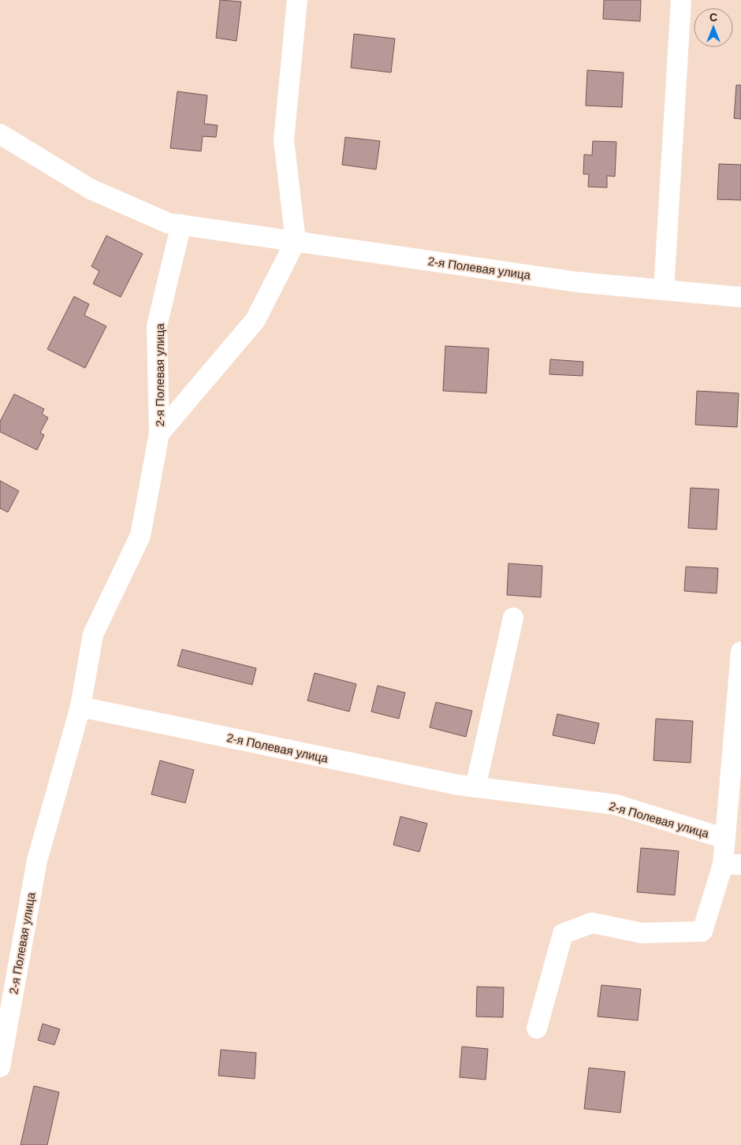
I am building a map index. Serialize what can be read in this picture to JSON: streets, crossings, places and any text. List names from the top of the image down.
{
  "streets": {
    "street": ["2-я Полевая улица"]
  },
  "north": "top"
}
